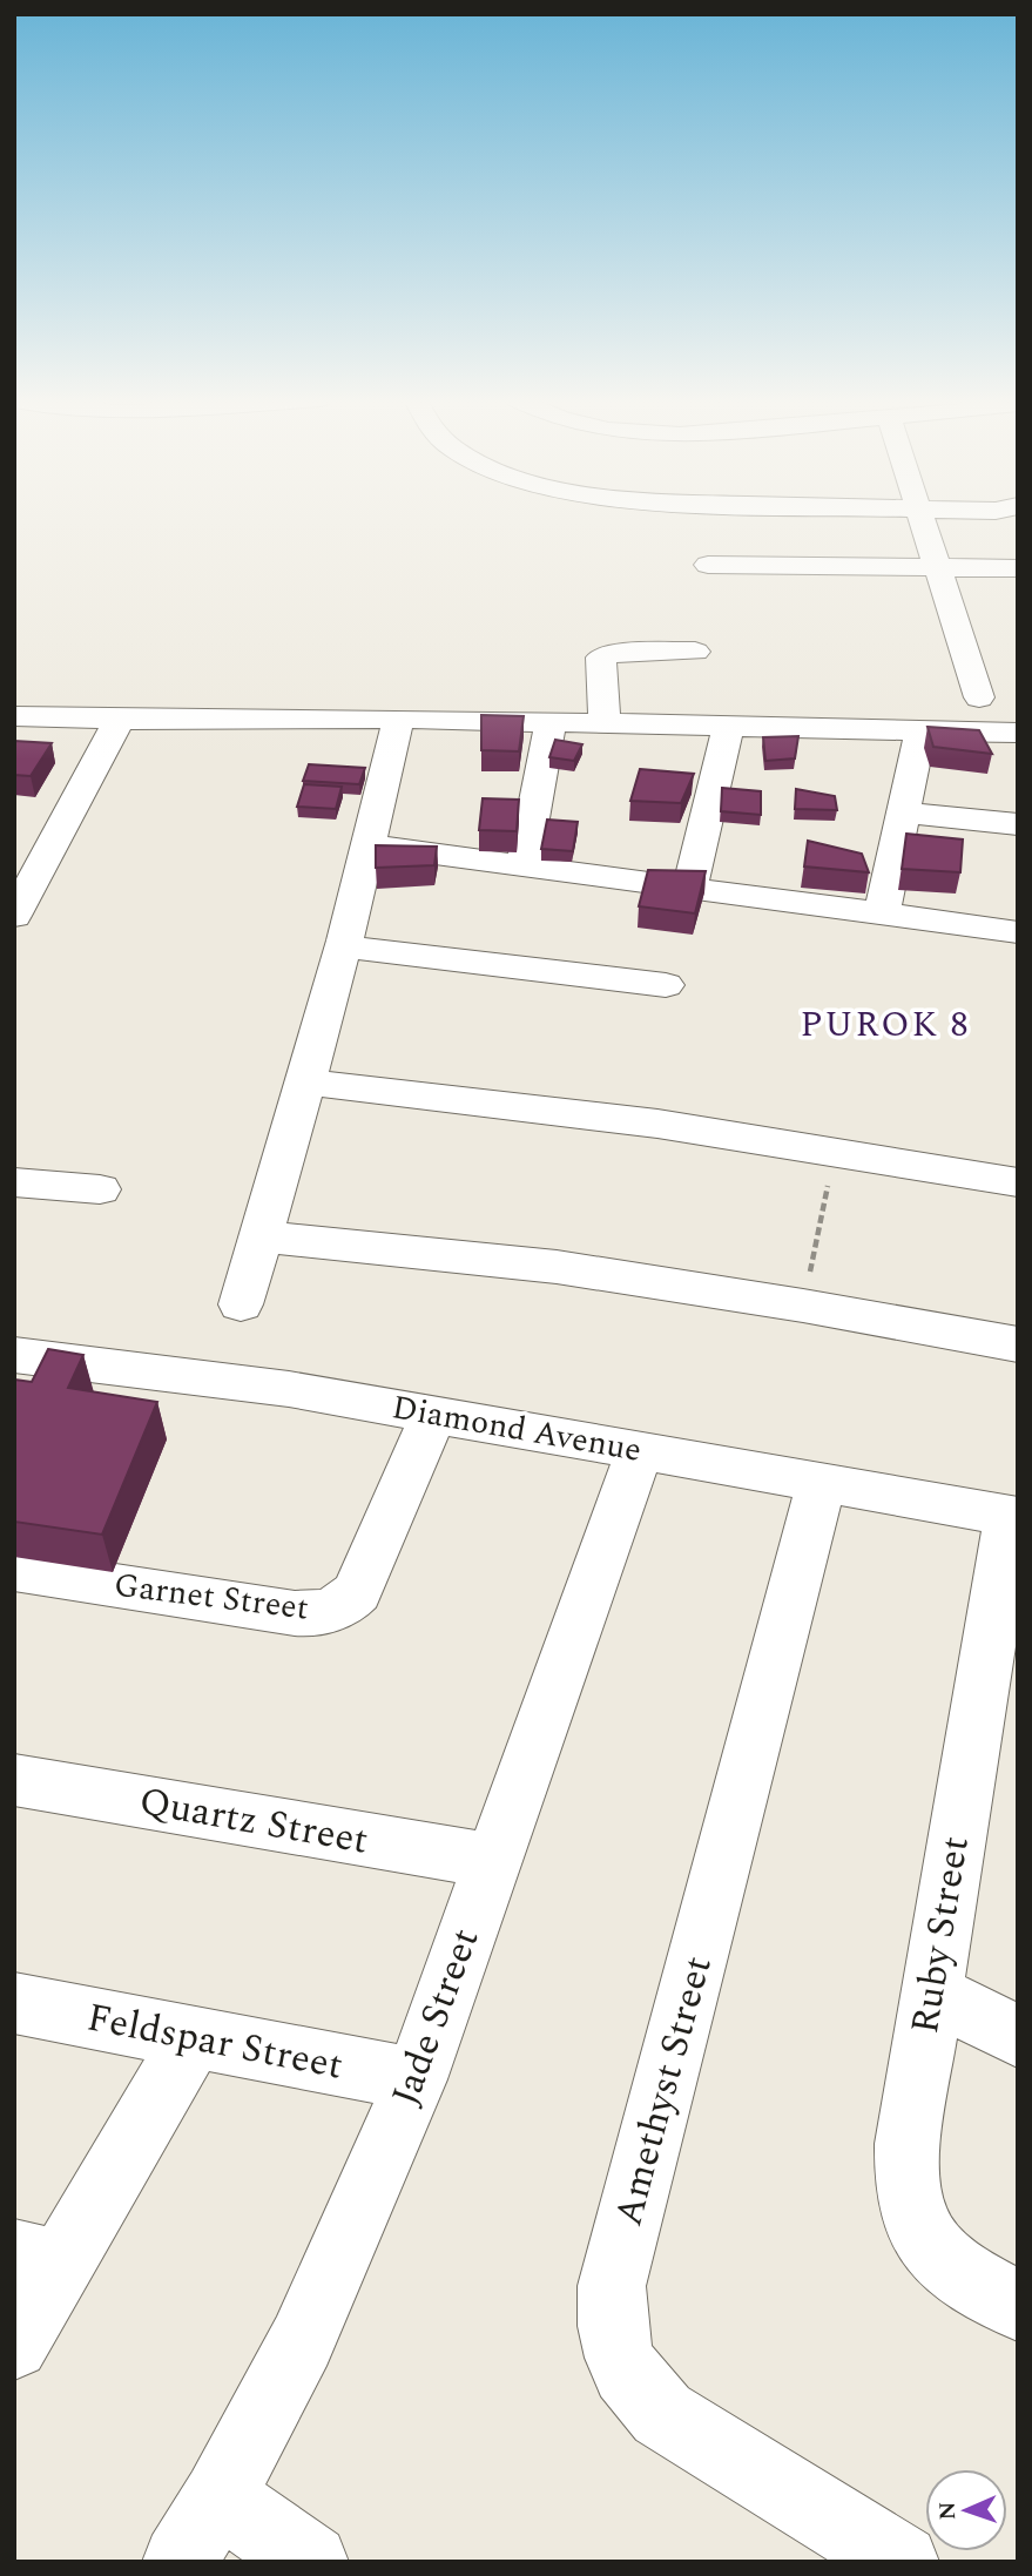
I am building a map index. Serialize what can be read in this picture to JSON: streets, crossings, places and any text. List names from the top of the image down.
{
  "streets": {
    "street": [
      "Diamond Avenue",
      "Garnet Street",
      "Quartz Street",
      "Ruby Street",
      "Jade Street",
      "Feldspar Street",
      "Amethyst Street"
    ]
  },
  "crossings": [
    ["Diamond Avenue", "Garnet Street"],
    ["Diamond Avenue", "Ruby Street"],
    ["Diamond Avenue", "Jade Street"],
    ["Diamond Avenue", "Amethyst Street"],
    ["Quartz Street", "Jade Street"],
    ["Jade Street", "Feldspar Street"]
  ],
  "districts": ["PUROK 8"],
  "north": "left"
}
